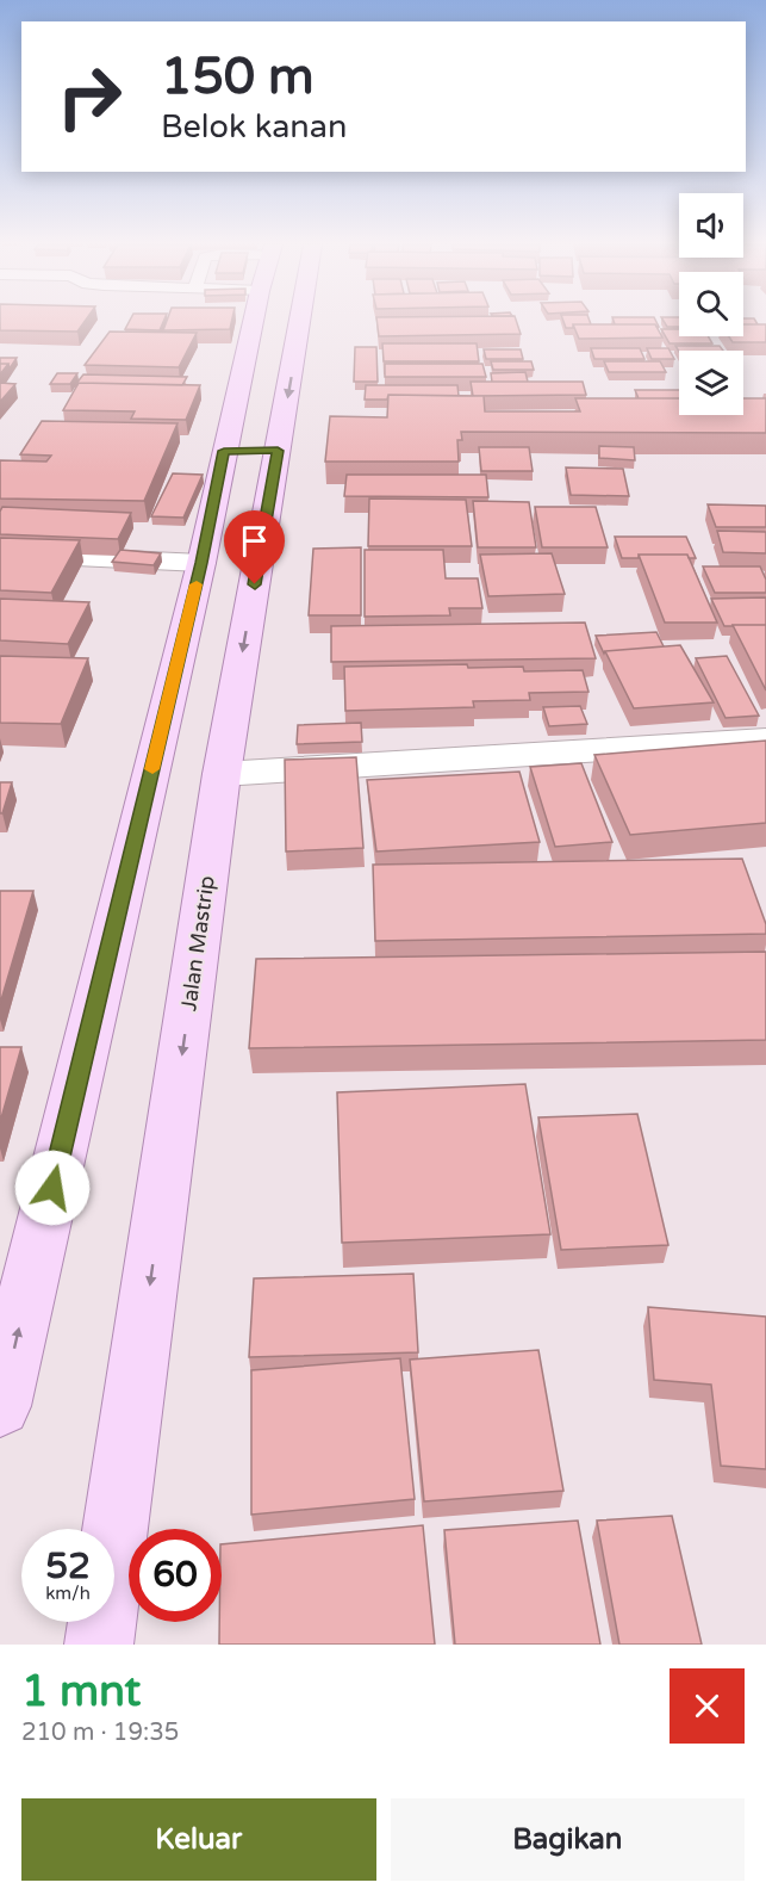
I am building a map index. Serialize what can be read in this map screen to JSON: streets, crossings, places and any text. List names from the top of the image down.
{
  "streets": {
    "main road": ["Jalan Mastrip"]
  },
  "page": {
    "turn": ["150 m", "Belok kanan"],
    "speed": "52 km/h",
    "limit": "60",
    "heading": ["1 mnt", "210 m · 19:35"],
    "buttons": ["Keluar", "Bagikan"]
  }
}
